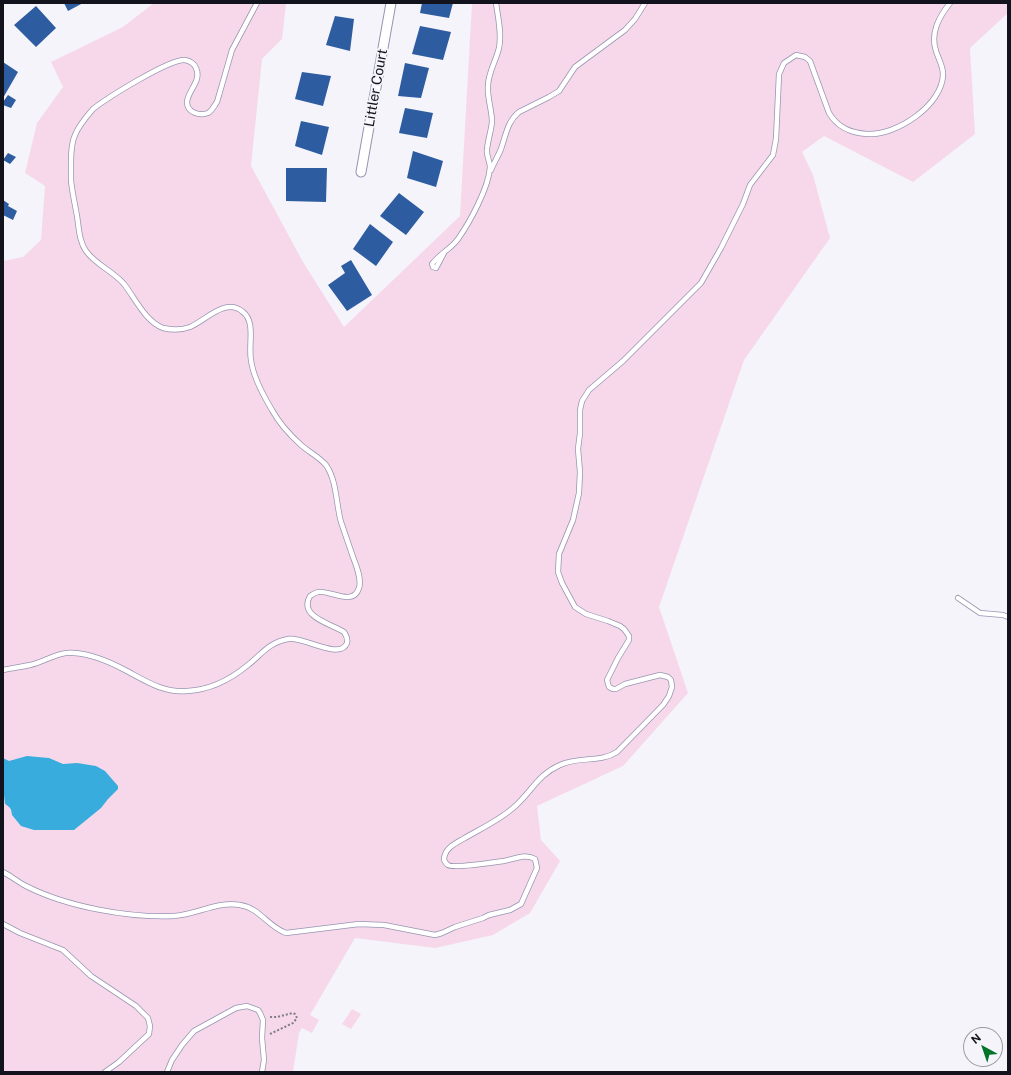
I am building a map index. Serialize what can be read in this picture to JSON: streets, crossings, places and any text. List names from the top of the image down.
{
  "streets": {
    "street": ["Littler Court"]
  },
  "north": "top left"
}
